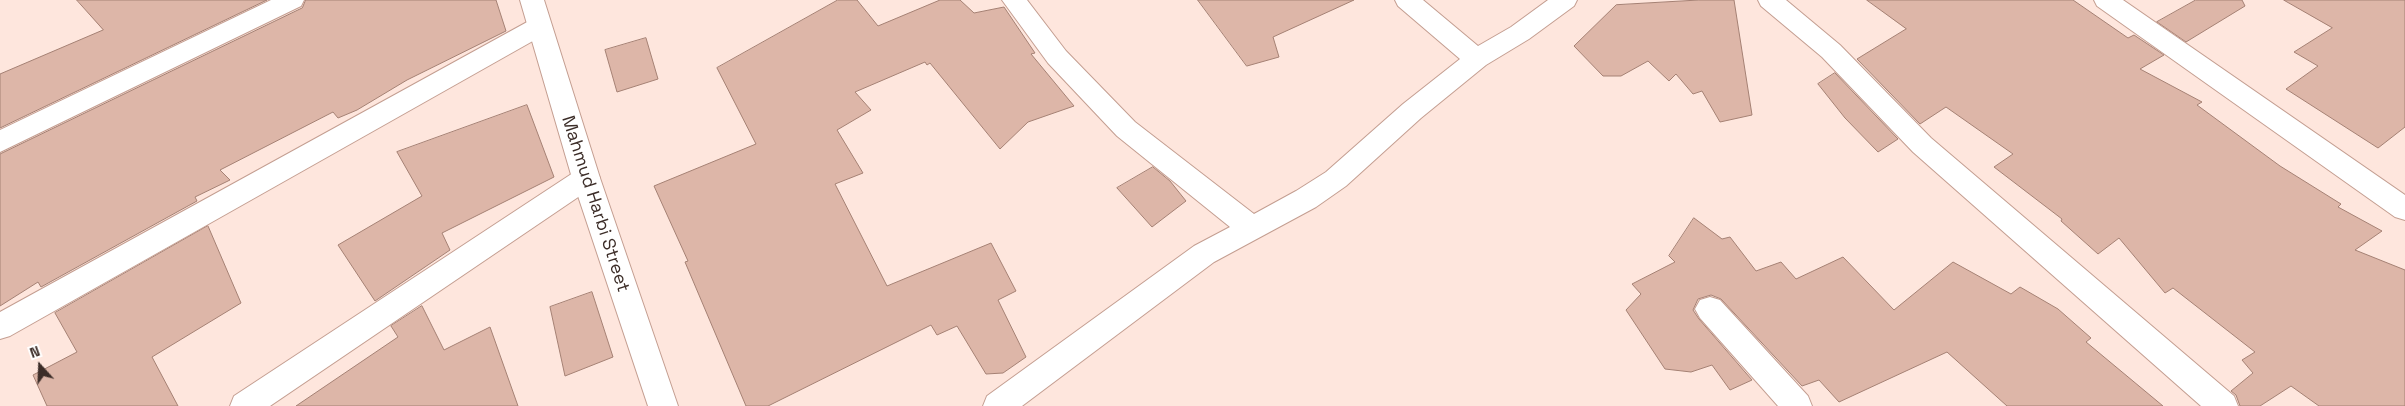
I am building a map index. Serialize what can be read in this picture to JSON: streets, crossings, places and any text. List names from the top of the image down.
{
  "streets": {
    "street": ["Mahmud Harbi Street"]
  },
  "north": "top"
}
